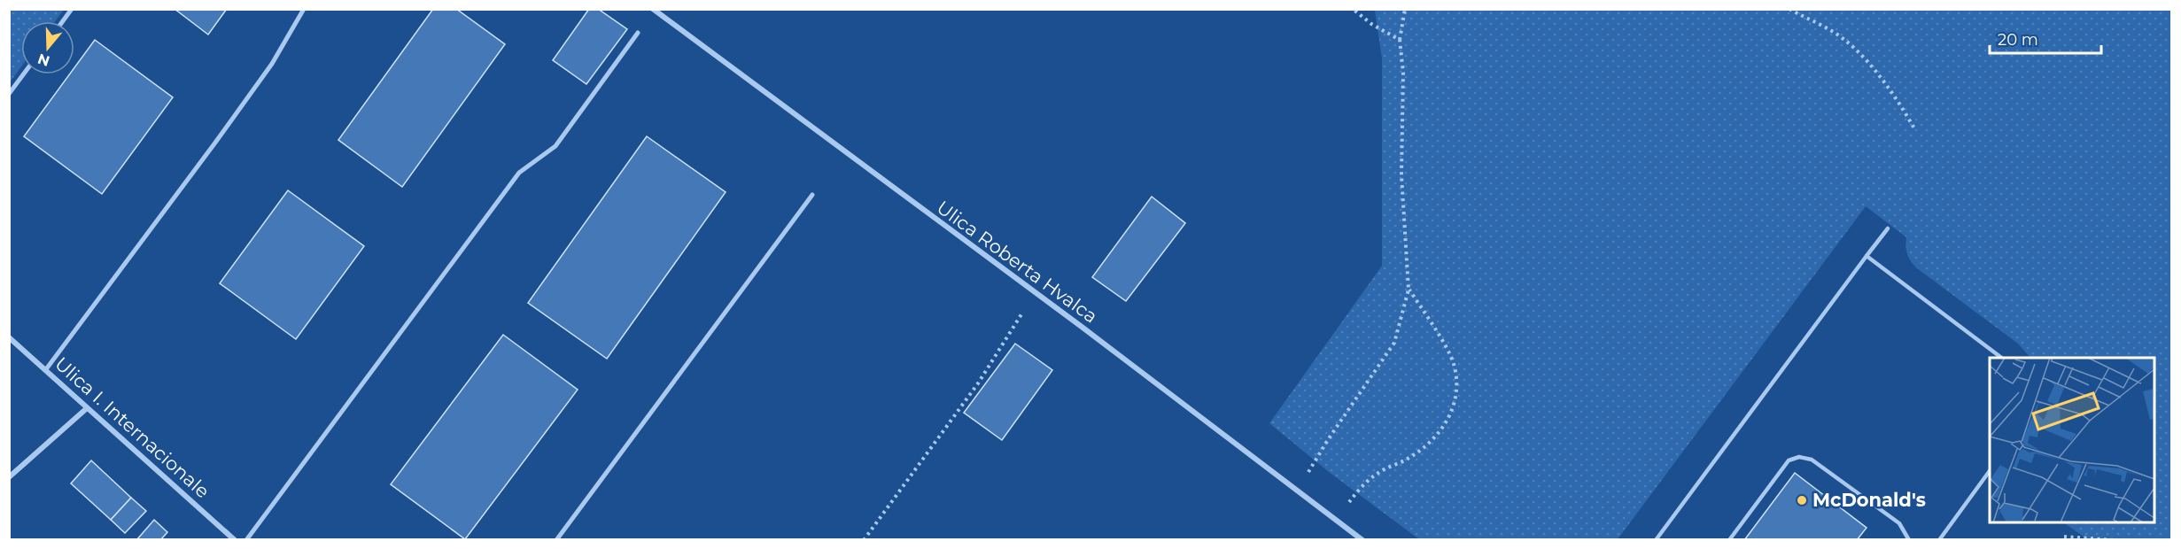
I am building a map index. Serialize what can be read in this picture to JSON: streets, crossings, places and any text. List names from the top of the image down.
{
  "streets": {
    "street": ["Ulica Roberta Hvalca", "Ulica I. Internacionale"]
  },
  "places": ["McDonald's"],
  "scale_bar": "20 m",
  "north": "bottom"
}
